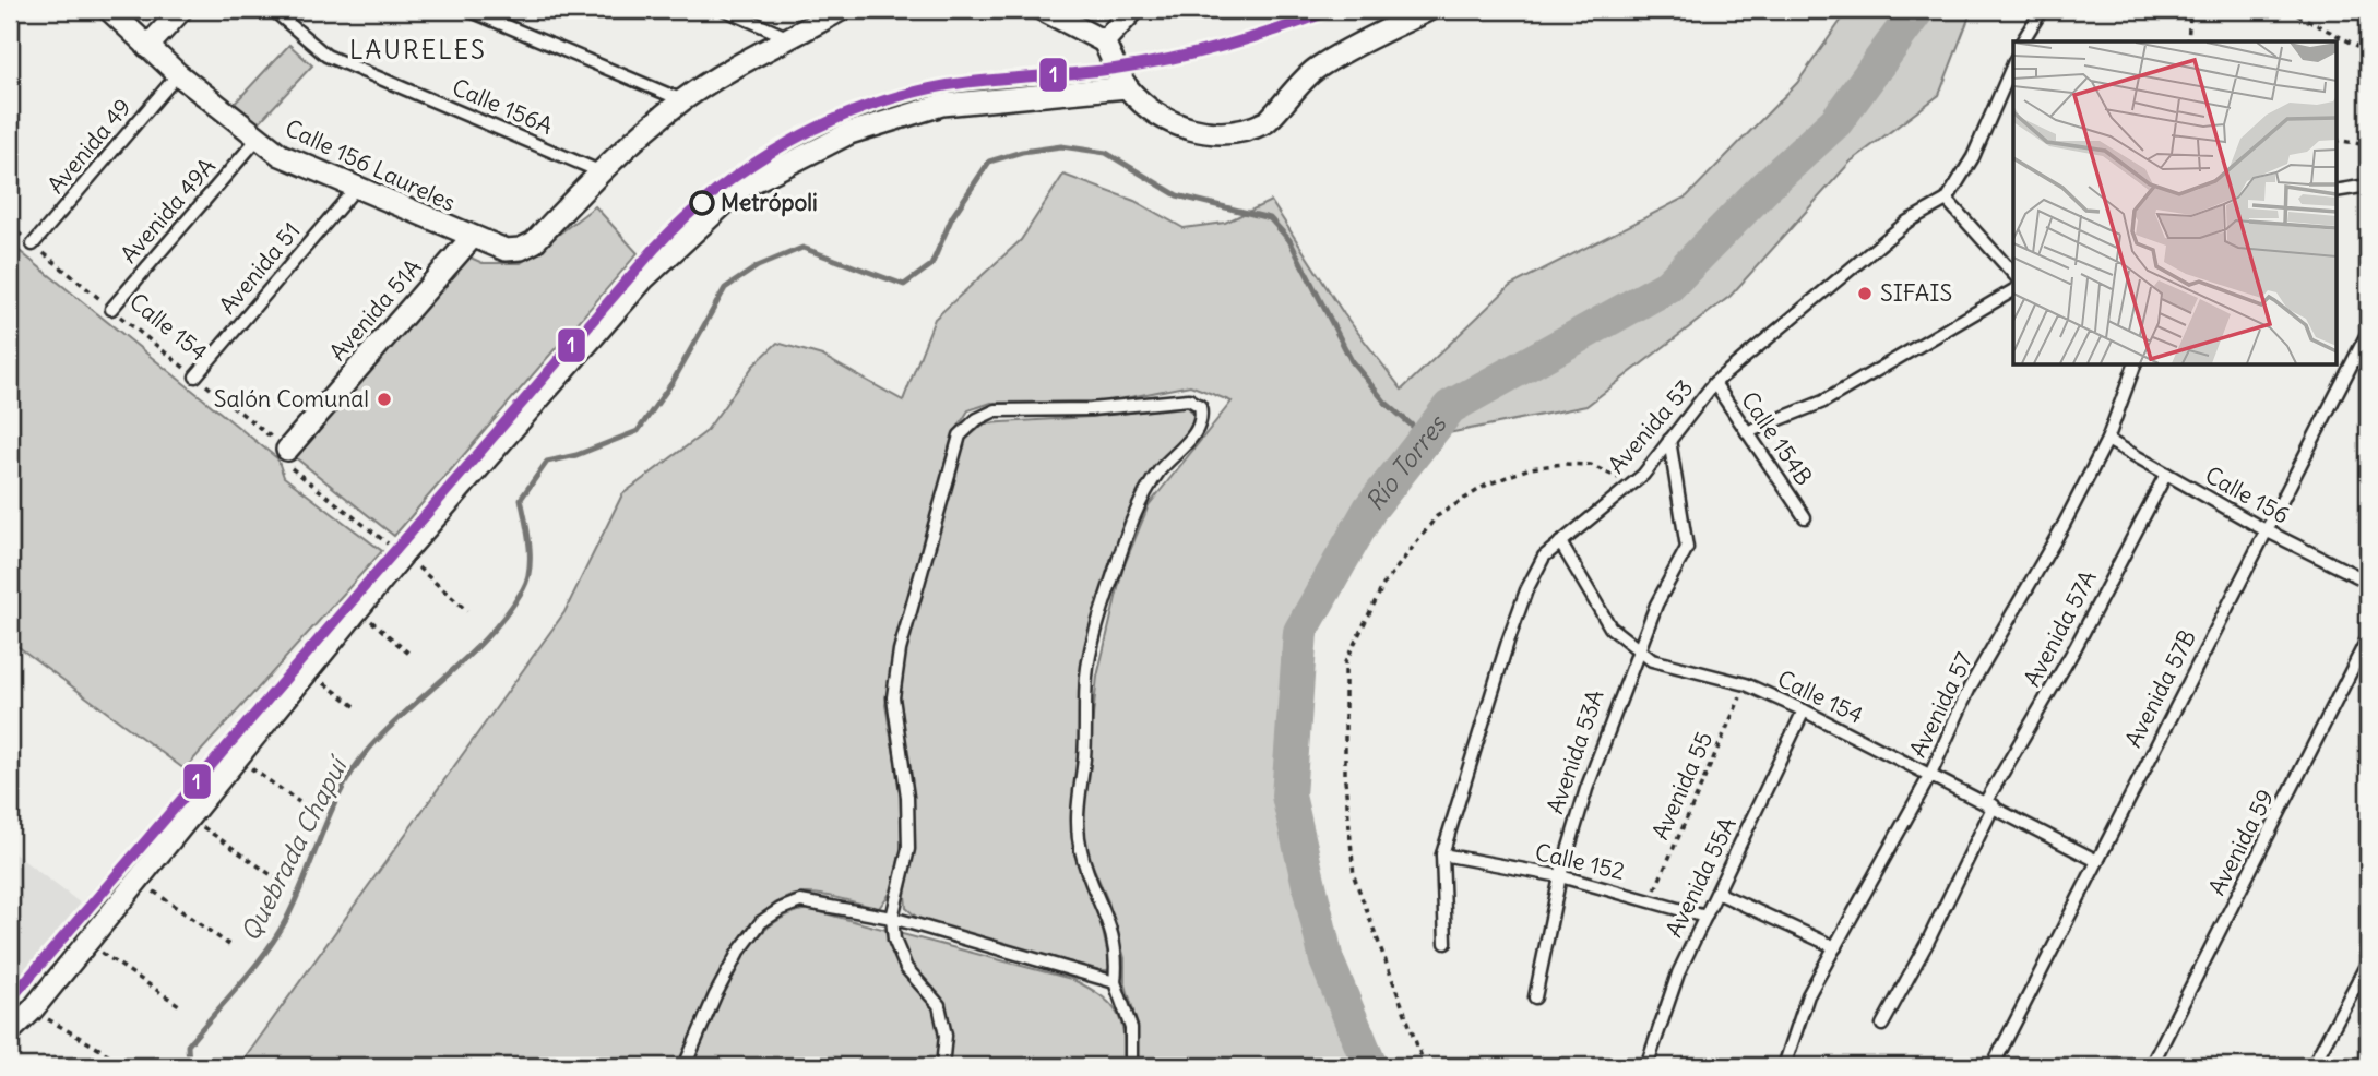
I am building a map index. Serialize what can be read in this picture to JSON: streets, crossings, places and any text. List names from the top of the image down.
{
  "streets": {
    "street": ["Calle 156 Laureles", "Avenida 51A"],
    "lane": [
      "Calle 156A",
      "Avenida 49",
      "Avenida 49A",
      "Avenida 51",
      "Calle 154",
      "Avenida 53",
      "Calle 154B",
      "Calle 156",
      "Avenida 57A",
      "Avenida 57B",
      "Avenida 57",
      "Avenida 53A",
      "Avenida 59",
      "Calle 152",
      "Avenida 55A"
    ],
    "path": ["Avenida 55"]
  },
  "crossings": [
    ["Calle 156A", "Calle 156 Laureles"],
    ["Avenida 49", "Calle 156 Laureles"],
    ["Avenida 49", "Calle 154"],
    ["Calle 156 Laureles", "Avenida 49A"],
    ["Calle 156 Laureles", "Avenida 51"],
    ["Calle 156 Laureles", "Avenida 51A"],
    ["Avenida 49A", "Calle 154"],
    ["Avenida 51", "Calle 154"],
    ["Avenida 51A", "Calle 154"],
    ["Calle 154", "Avenida 53"],
    ["Calle 154", "Avenida 57A"],
    ["Calle 154", "Avenida 57B"],
    ["Calle 154", "Avenida 57"],
    ["Calle 154", "Avenida 53A"],
    ["Calle 154", "Avenida 55"],
    ["Calle 154", "Avenida 55A"],
    ["Avenida 53", "Calle 154B"],
    ["Avenida 53", "Avenida 53A"],
    ["Avenida 53", "Calle 152"],
    ["Calle 156", "Avenida 57A"],
    ["Calle 156", "Avenida 57B"],
    ["Calle 156", "Avenida 57"],
    ["Avenida 53A", "Calle 152"],
    ["Avenida 55", "Calle 152"],
    ["Calle 152", "Avenida 55A"]
  ],
  "districts": ["LAURELES"],
  "water": ["Río Torres", "Quebrada Chapuí"],
  "places": ["Metrópoli", "SIFAIS", "Salón Comunal"],
  "lines": ["transit line 1"]
}
